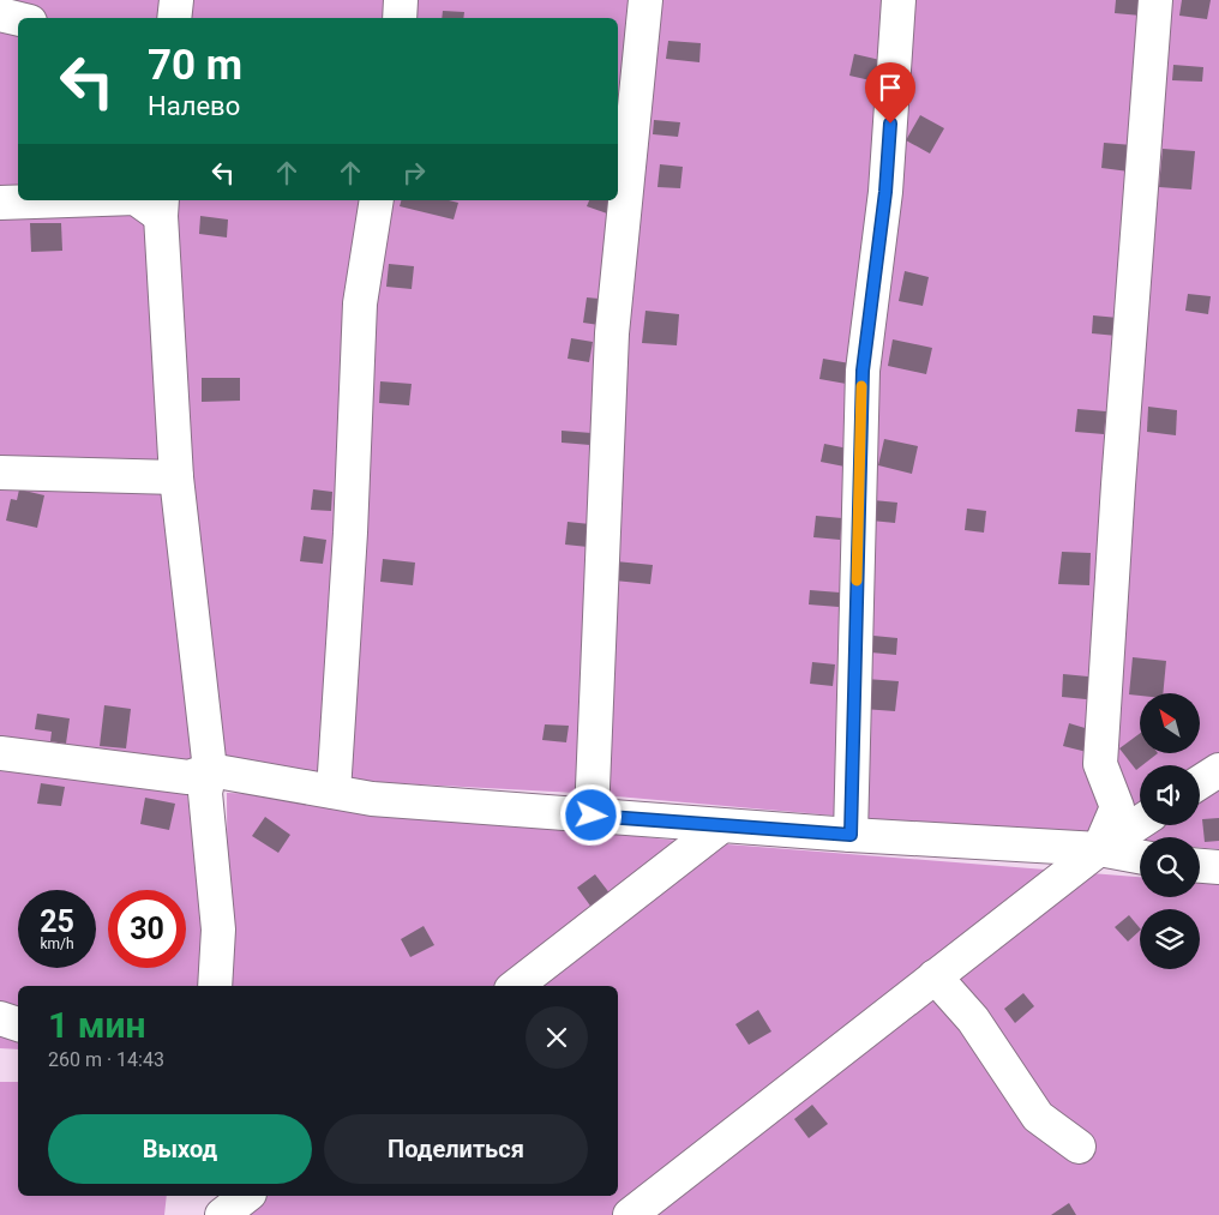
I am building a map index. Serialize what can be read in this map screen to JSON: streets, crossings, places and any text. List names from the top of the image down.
{
  "north": "top left",
  "page": {
    "turn": ["70 m", "Налево"],
    "speed": "25 km/h",
    "limit": "30",
    "heading": ["1 мин", "260 m · 14:43"],
    "buttons": ["Выход", "Поделиться"]
  }
}
